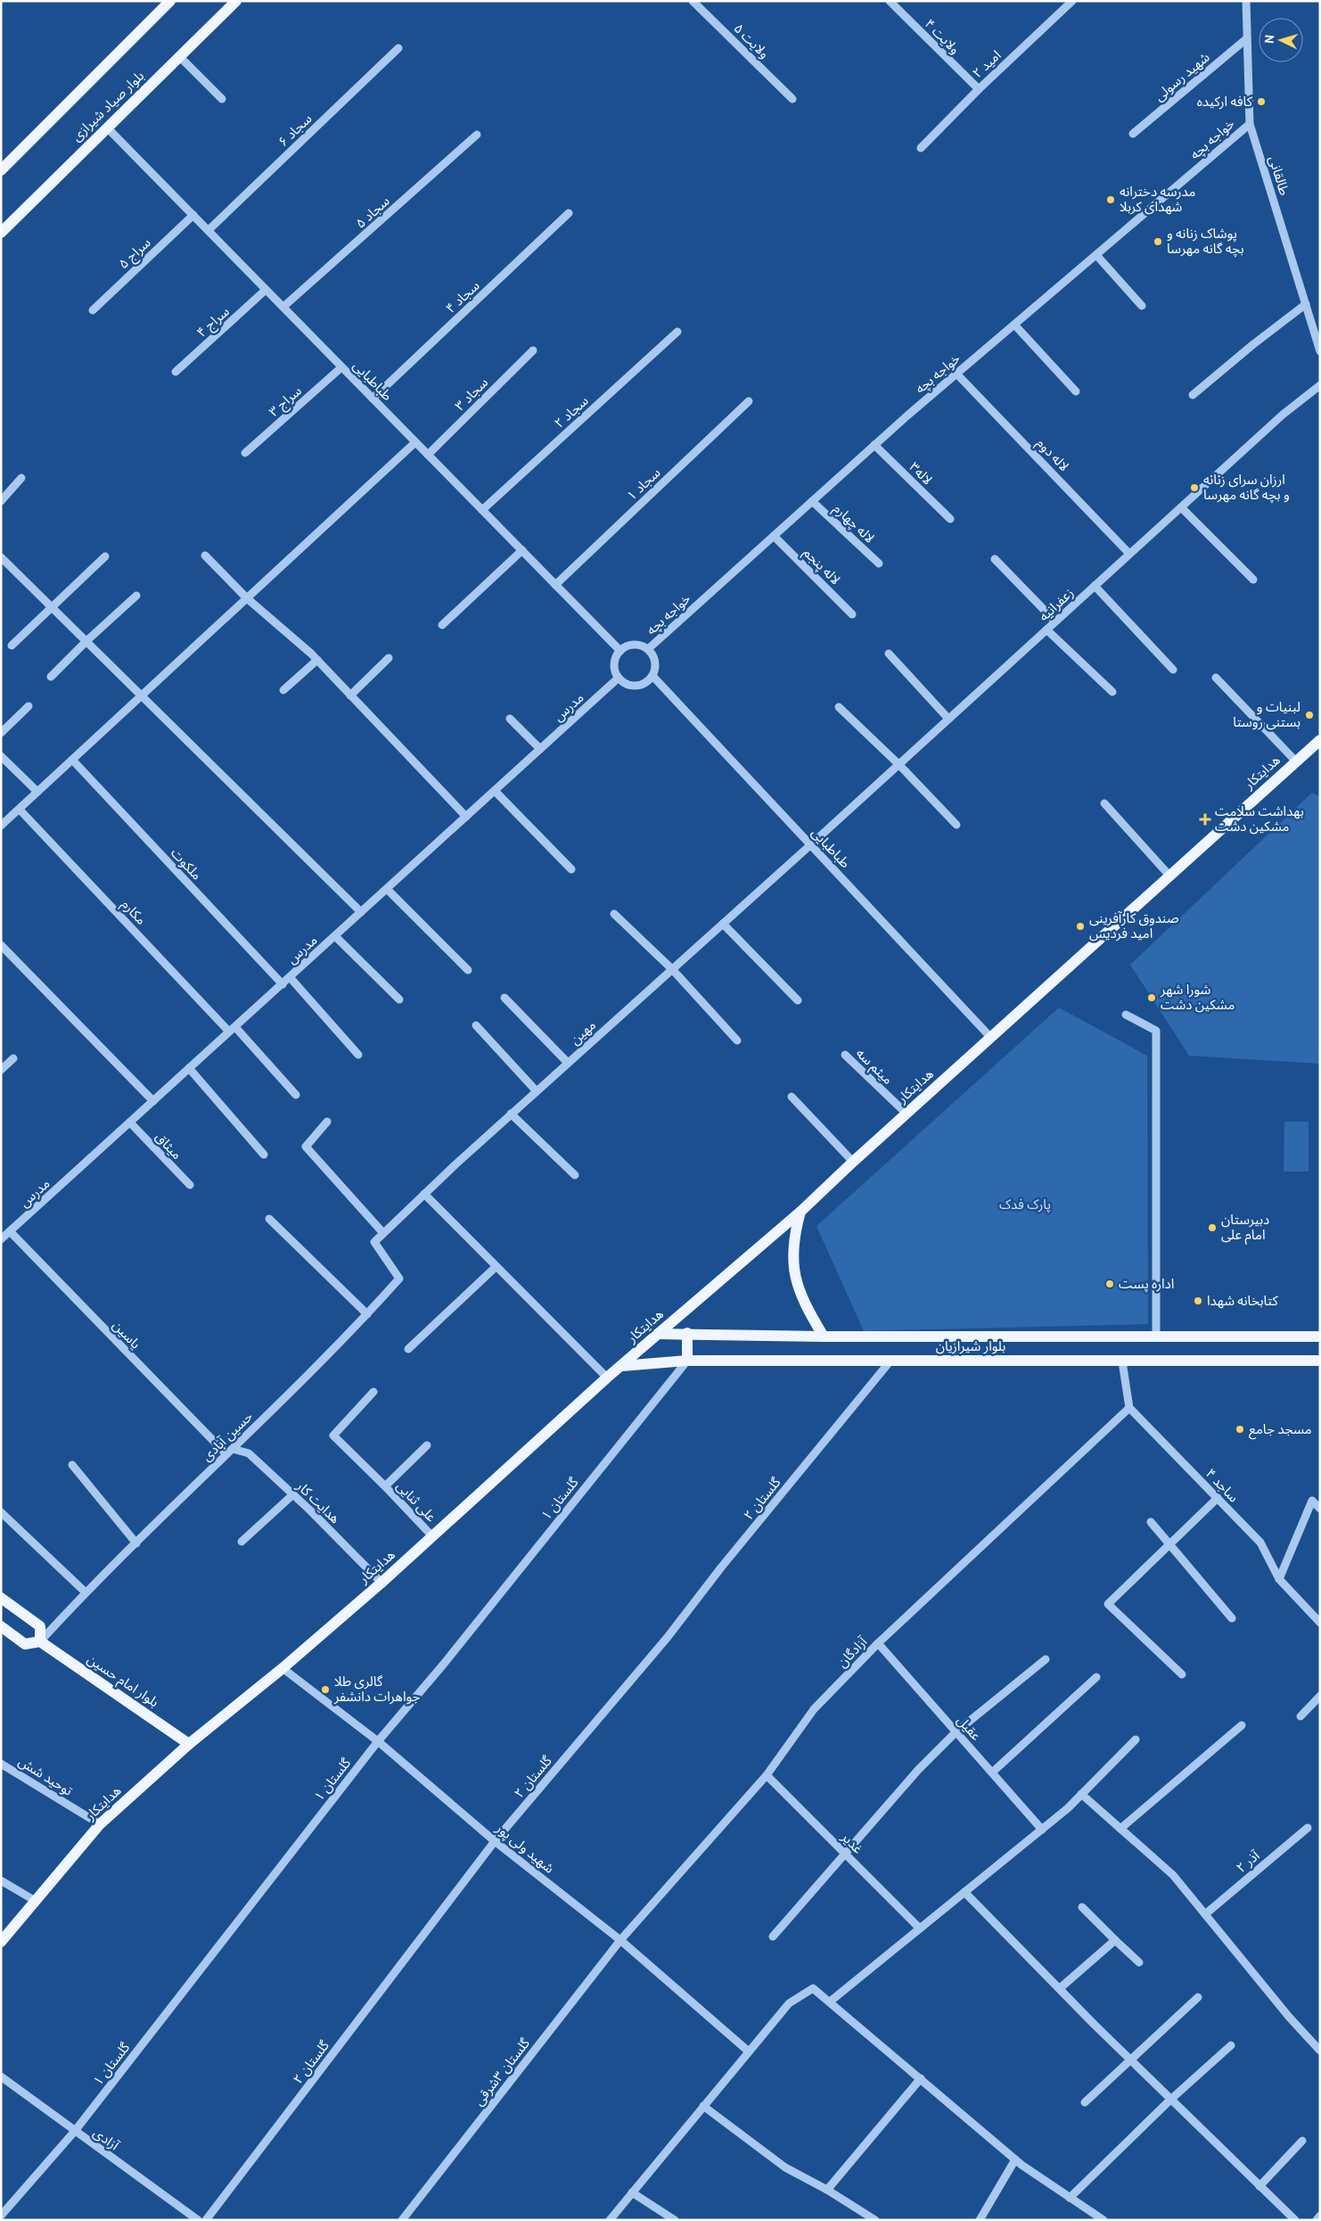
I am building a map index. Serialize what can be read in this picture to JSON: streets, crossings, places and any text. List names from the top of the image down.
{
  "streets": {
    "main road": [
      "بلوار صیاد شیرازی",
      "هدایتکار",
      "بلوار شیرازیان",
      "بلوار امام حسین"
    ],
    "street": [
      "ولایت ۴",
      "ولایت ۵",
      "امید ۲",
      "شهید رسولی",
      "سجاد ۶",
      "خواجه بچه",
      "طالقانی",
      "سجاد ۵",
      "سراج ۵",
      "سجاد ۴",
      "سراج ۴",
      "طباطبایی",
      "سجاد ۳",
      "سراج ۳",
      "سجاد ۲",
      "لاله دوم",
      "لاله۳",
      "سجاد ۱",
      "لاله چهارم",
      "لاله پنجم",
      "زعفرانیه",
      "مدرس",
      "ملکوت",
      "مکارم",
      "مهین",
      "میثم سه",
      "میثاق",
      "یاسین",
      "حسین آبادی",
      "ساجد ۴",
      "گلستان ۱",
      "گلستان ۲",
      "علی ثنایی",
      "هدایت کار",
      "آزادگان",
      "عقیل",
      "توحید شش",
      "غدیر",
      "شهید ولی پور",
      "آذر ۲",
      "گلستان ۳شرقی",
      "آزادی"
    ]
  },
  "crossings": [
    ["ولایت ۴", "امید ۲"],
    ["شهید رسولی", "طالقانی"],
    ["بلوار صیاد شیرازی", "طباطبایی"],
    ["سجاد ۶", "طباطبایی"],
    ["خواجه بچه", "طالقانی"],
    ["خواجه بچه", "طباطبایی"],
    ["خواجه بچه", "لاله دوم"],
    ["خواجه بچه", "لاله۳"],
    ["خواجه بچه", "لاله چهارم"],
    ["خواجه بچه", "لاله پنجم"],
    ["خواجه بچه", "مدرس"],
    ["سجاد ۵", "طباطبایی"],
    ["سراج ۵", "طباطبایی"],
    ["سجاد ۴", "طباطبایی"],
    ["سراج ۴", "طباطبایی"],
    ["طباطبایی", "سجاد ۳"],
    ["طباطبایی", "سراج ۳"],
    ["طباطبایی", "سجاد ۲"],
    ["طباطبایی", "سجاد ۱"],
    ["طباطبایی", "زعفرانیه"],
    ["طباطبایی", "مدرس"],
    ["طباطبایی", "هدایتکار"],
    ["طباطبایی", "مهین"],
    ["لاله دوم", "زعفرانیه"],
    ["زعفرانیه", "مهین"],
    ["مدرس", "ملکوت"],
    ["مدرس", "مکارم"],
    ["مدرس", "میثاق"],
    ["مدرس", "یاسین"],
    ["هدایتکار", "میثم سه"],
    ["هدایتکار", "بلوار شیرازیان"],
    ["هدایتکار", "علی ثنایی"],
    ["هدایتکار", "هدایت کار"],
    ["هدایتکار", "بلوار امام حسین"],
    ["هدایتکار", "توحید شش"],
    ["هدایتکار", "شهید ولی پور"],
    ["مهین", "حسین آبادی"],
    ["یاسین", "حسین آبادی"],
    ["یاسین", "هدایت کار"],
    ["بلوار شیرازیان", "گلستان ۱"],
    ["بلوار شیرازیان", "گلستان ۲"],
    ["حسین آبادی", "هدایت کار"],
    ["حسین آبادی", "بلوار امام حسین"],
    ["ساجد ۴", "آزادگان"],
    ["گلستان ۱", "شهید ولی پور"],
    ["گلستان ۱", "آزادی"],
    ["گلستان ۲", "شهید ولی پور"],
    ["آزادگان", "عقیل"],
    ["آزادگان", "غدیر"],
    ["آزادگان", "شهید ولی پور"],
    ["آزادگان", "گلستان ۳شرقی"],
    ["شهید ولی پور", "گلستان ۳شرقی"]
  ],
  "parks": ["پارک فدک"],
  "places": {
    "other": [
      "کافه ارکیده",
      "مدرسه دخترانه شهدای کربلا",
      "پوشاک زنانه و بچه گانه مهرسا",
      "ارزان سرای زنانه و بچه گانه مهرسا",
      "لبنیات و بستنی روستا",
      "صندوق کارآفرینی امید فردیس",
      "شورا شهر مشکین دشت",
      "دبیرستان امام علی",
      "اداره پست",
      "کتابخانه شهدا",
      "مسجد جامع",
      "گالری طلا جواهرات دانشفر"
    ],
    "health": ["بهداشت سلامت مشکین دشت"]
  },
  "north": "left"
}
